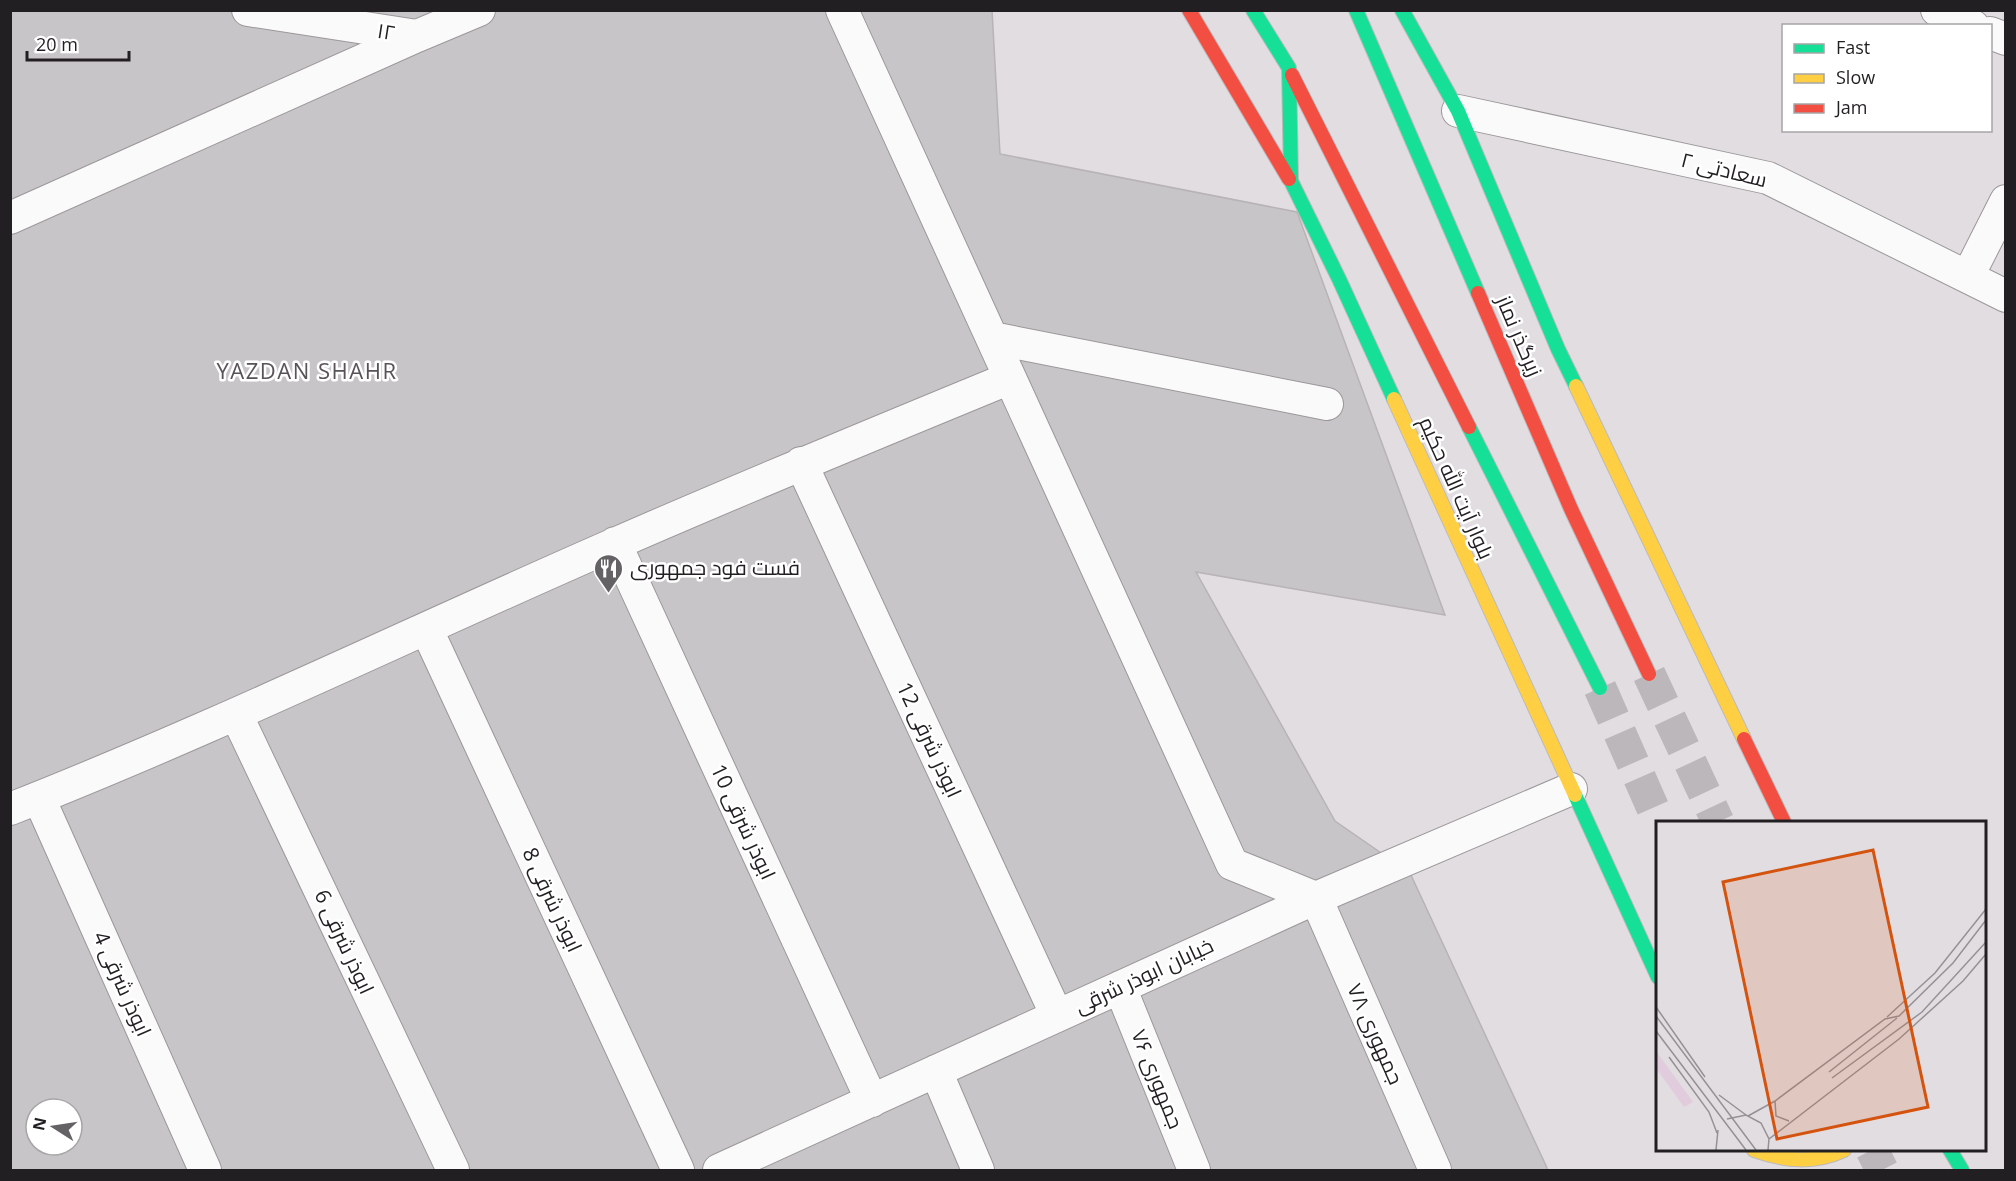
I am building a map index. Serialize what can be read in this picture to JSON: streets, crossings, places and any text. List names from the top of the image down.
{
  "streets": {
    "main road": ["زیرگذر نماز", "بلوار آیت الله حکیم"],
    "street": [
      "۱۲",
      "سعادتی ۲",
      "ابوذر شرقی 12",
      "ابوذر شرقی 10",
      "ابوذر شرقی 8",
      "ابوذر شرقی 6",
      "خیابان ابوذر شرقی",
      "ابوذر شرقی 4",
      "جمهوری ۷۸",
      "جمهوری ۷۶"
    ]
  },
  "crossings": [
    ["بلوار آیت الله حکیم", "خیابان ابوذر شرقی"],
    ["ابوذر شرقی 12", "خیابان ابوذر شرقی"],
    ["ابوذر شرقی 10", "خیابان ابوذر شرقی"],
    ["خیابان ابوذر شرقی", "جمهوری ۷۸"],
    ["خیابان ابوذر شرقی", "جمهوری ۷۶"]
  ],
  "districts": ["YAZDAN SHAHR"],
  "places": {
    "restaurant": ["فست فود جمهوری"]
  },
  "legend": ["Fast", "Slow", "Jam"],
  "scale_bar": "20 m",
  "north": "left"
}
